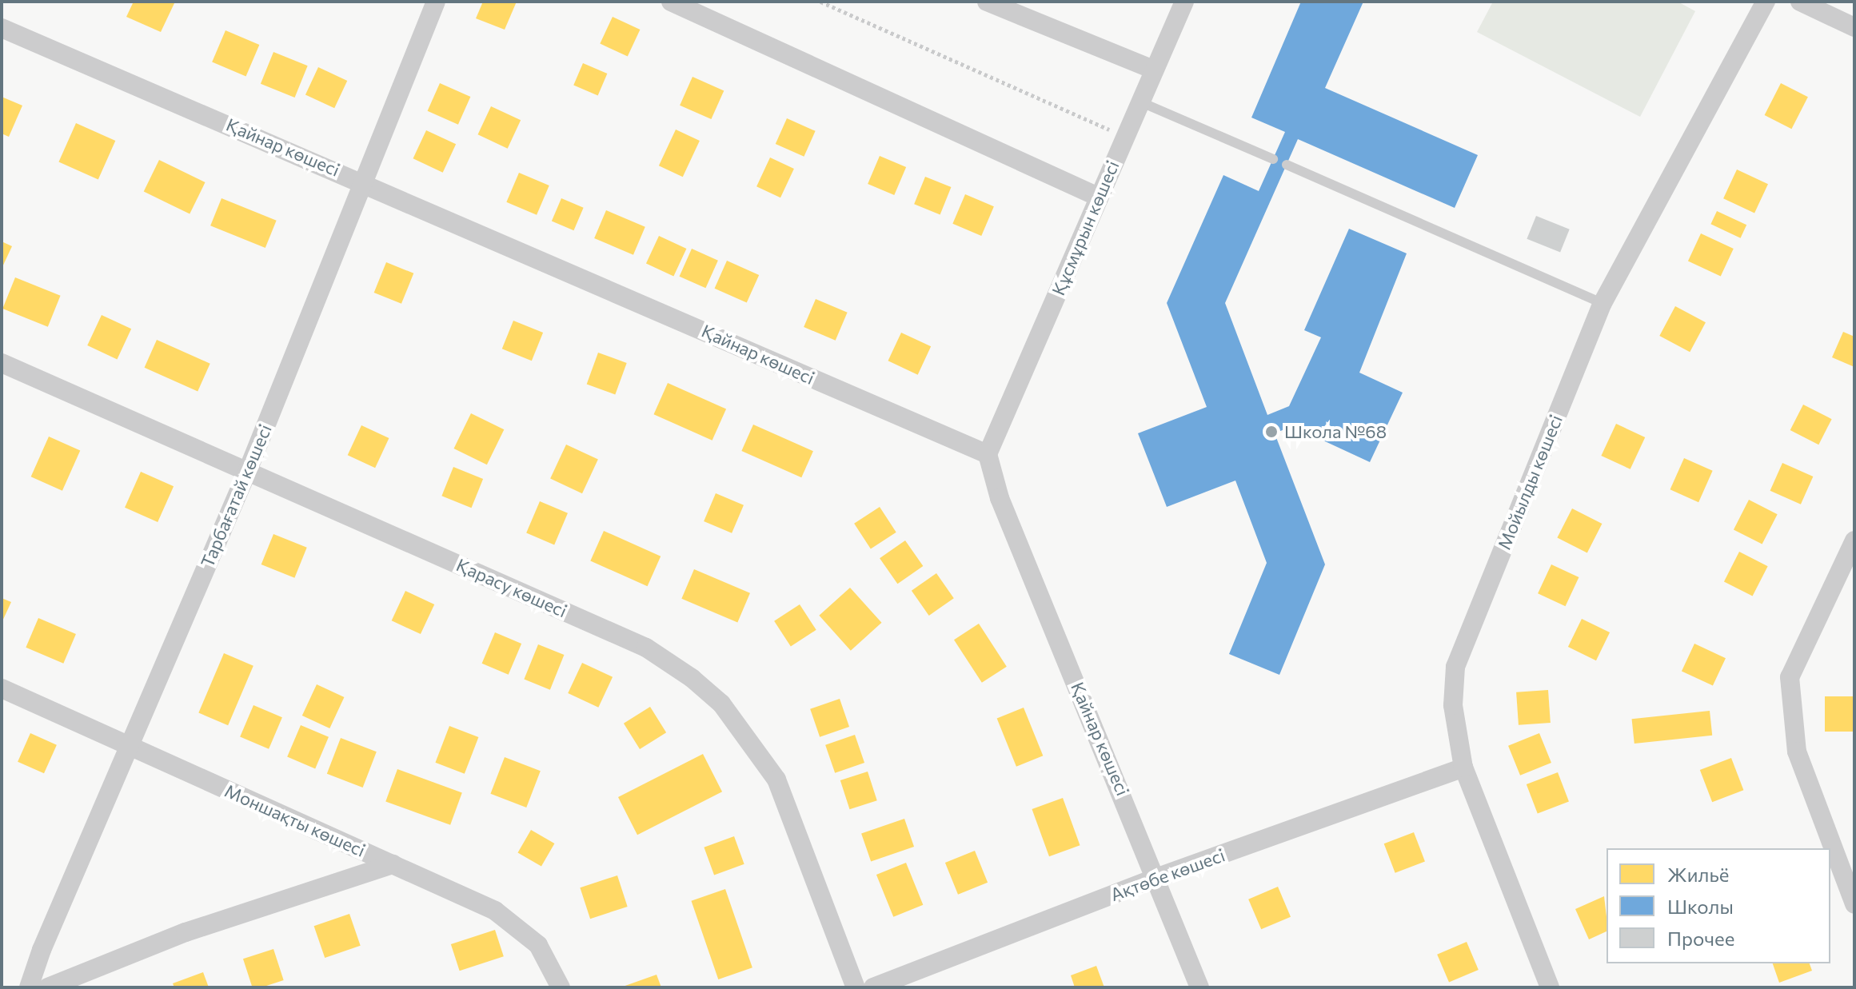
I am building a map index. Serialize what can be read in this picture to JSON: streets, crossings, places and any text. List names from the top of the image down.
{
  "streets": {
    "street": [
      "Қайнар көшесі",
      "Құсмұрын көшесі",
      "Мойылды көшесі",
      "Тарбағатай көшесі",
      "Қарасу көшесі",
      "Моншақты көшесі",
      "Ақтөбе көшесі"
    ]
  },
  "crossings": [
    ["Қайнар көшесі", "Құсмұрын көшесі"],
    ["Қайнар көшесі", "Тарбағатай көшесі"],
    ["Қайнар көшесі", "Ақтөбе көшесі"],
    ["Мойылды көшесі", "Ақтөбе көшесі"],
    ["Тарбағатай көшесі", "Қарасу көшесі"],
    ["Тарбағатай көшесі", "Моншақты көшесі"]
  ],
  "places": ["Школа №68"],
  "legend": ["Жильё", "Школы", "Прочее"]
}
